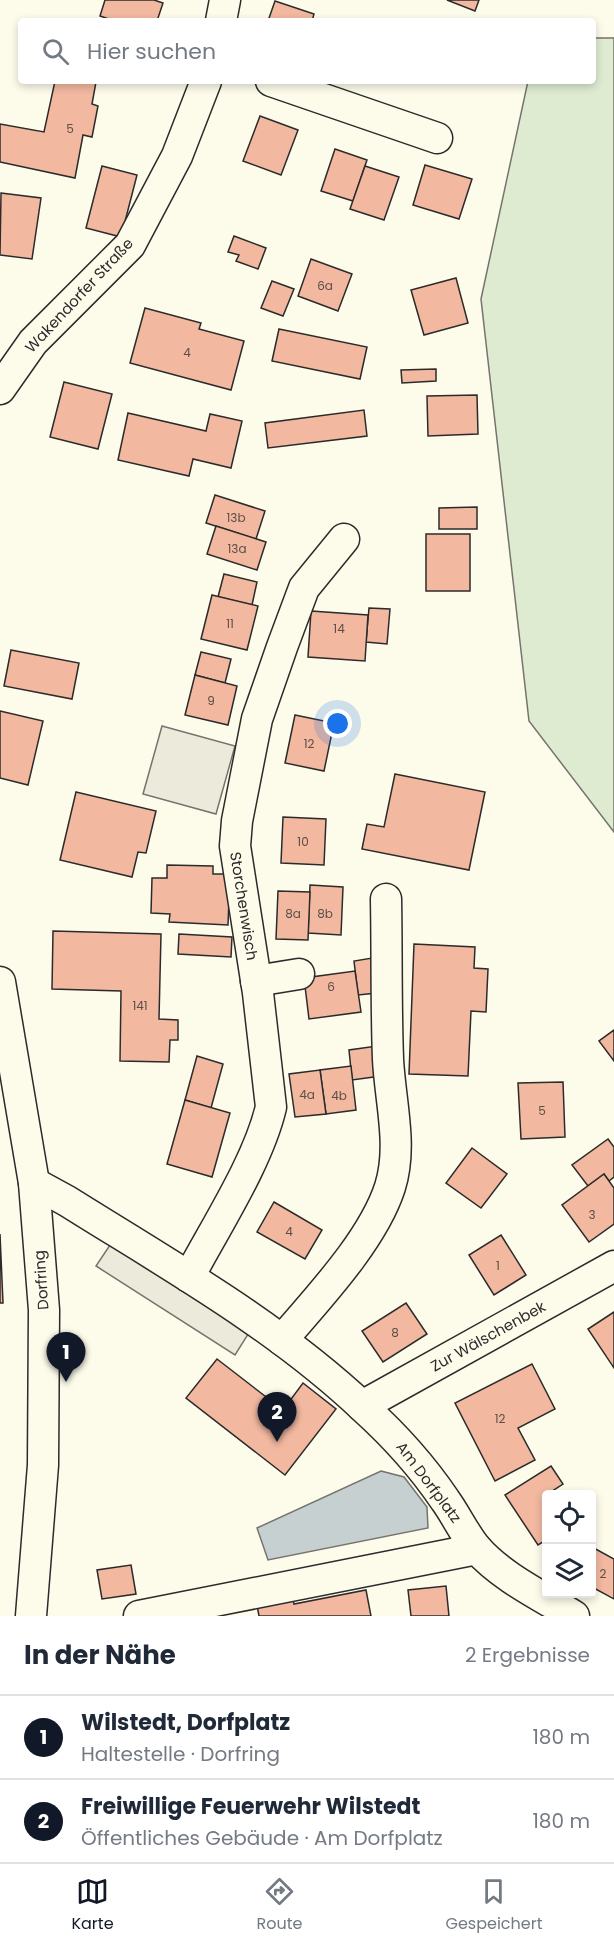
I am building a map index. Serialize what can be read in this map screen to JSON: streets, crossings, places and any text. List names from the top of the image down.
{
  "streets": {
    "street": [
      "Wakendorfer Straße",
      "Storchenwisch",
      "Dorfring",
      "Zur Wälschenbek",
      "Am Dorfplatz"
    ]
  },
  "crossings": [
    ["Storchenwisch", "Am Dorfplatz"],
    ["Dorfring", "Am Dorfplatz"],
    ["Zur Wälschenbek", "Am Dorfplatz"]
  ],
  "house_numbers": [
    "5",
    "6a",
    "4",
    "13b",
    "13a",
    "11",
    "14",
    "9",
    "12",
    "10",
    "8a",
    "8b",
    "6",
    "141",
    "4a",
    "4b",
    "5",
    "3",
    "4",
    "1",
    "8",
    "12",
    "2"
  ],
  "page": {
    "search": "Hier suchen",
    "pins": ["1", "2"],
    "heading": ["In der Nähe", "2 Ergebnisse"],
    "list": [
      {
        "mark": "1",
        "name": "Wilstedt, Dorfplatz",
        "note": "Haltestelle · Dorfring",
        "value": "180 m"
      },
      {
        "mark": "2",
        "name": "Freiwillige Feuerwehr Wilstedt",
        "note": "Öffentliches Gebäude · Am Dorfplatz",
        "value": "180 m"
      }
    ],
    "nav": ["Karte", "Route", "Gespeichert"]
  }
}
